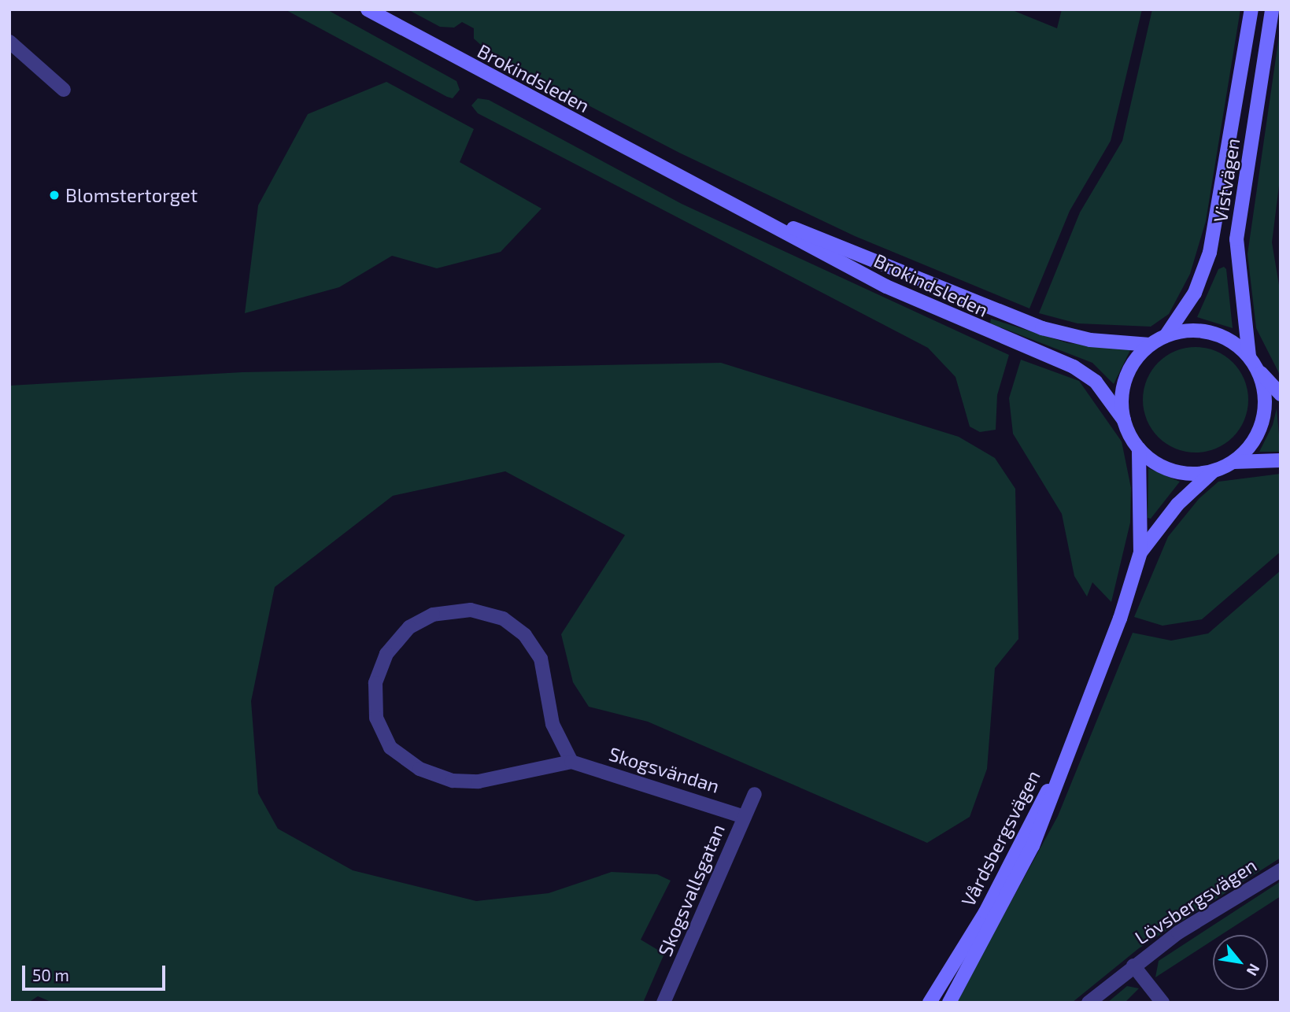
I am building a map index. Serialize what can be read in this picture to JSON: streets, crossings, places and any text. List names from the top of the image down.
{
  "streets": {
    "main road": ["Brokindsleden", "Vistvägen", "Vårdsbergsvägen"],
    "street": ["Skogsvändan", "Skogsvallsgatan", "Lövsbergsvägen"]
  },
  "crossings": [
    ["Brokindsleden", "Vistvägen"],
    ["Brokindsleden", "Vårdsbergsvägen"],
    ["Vistvägen", "Vårdsbergsvägen"],
    ["Skogsvändan", "Skogsvallsgatan"]
  ],
  "places": ["Blomstertorget"],
  "scale_bar": "50 m",
  "north": "bottom right"
}
